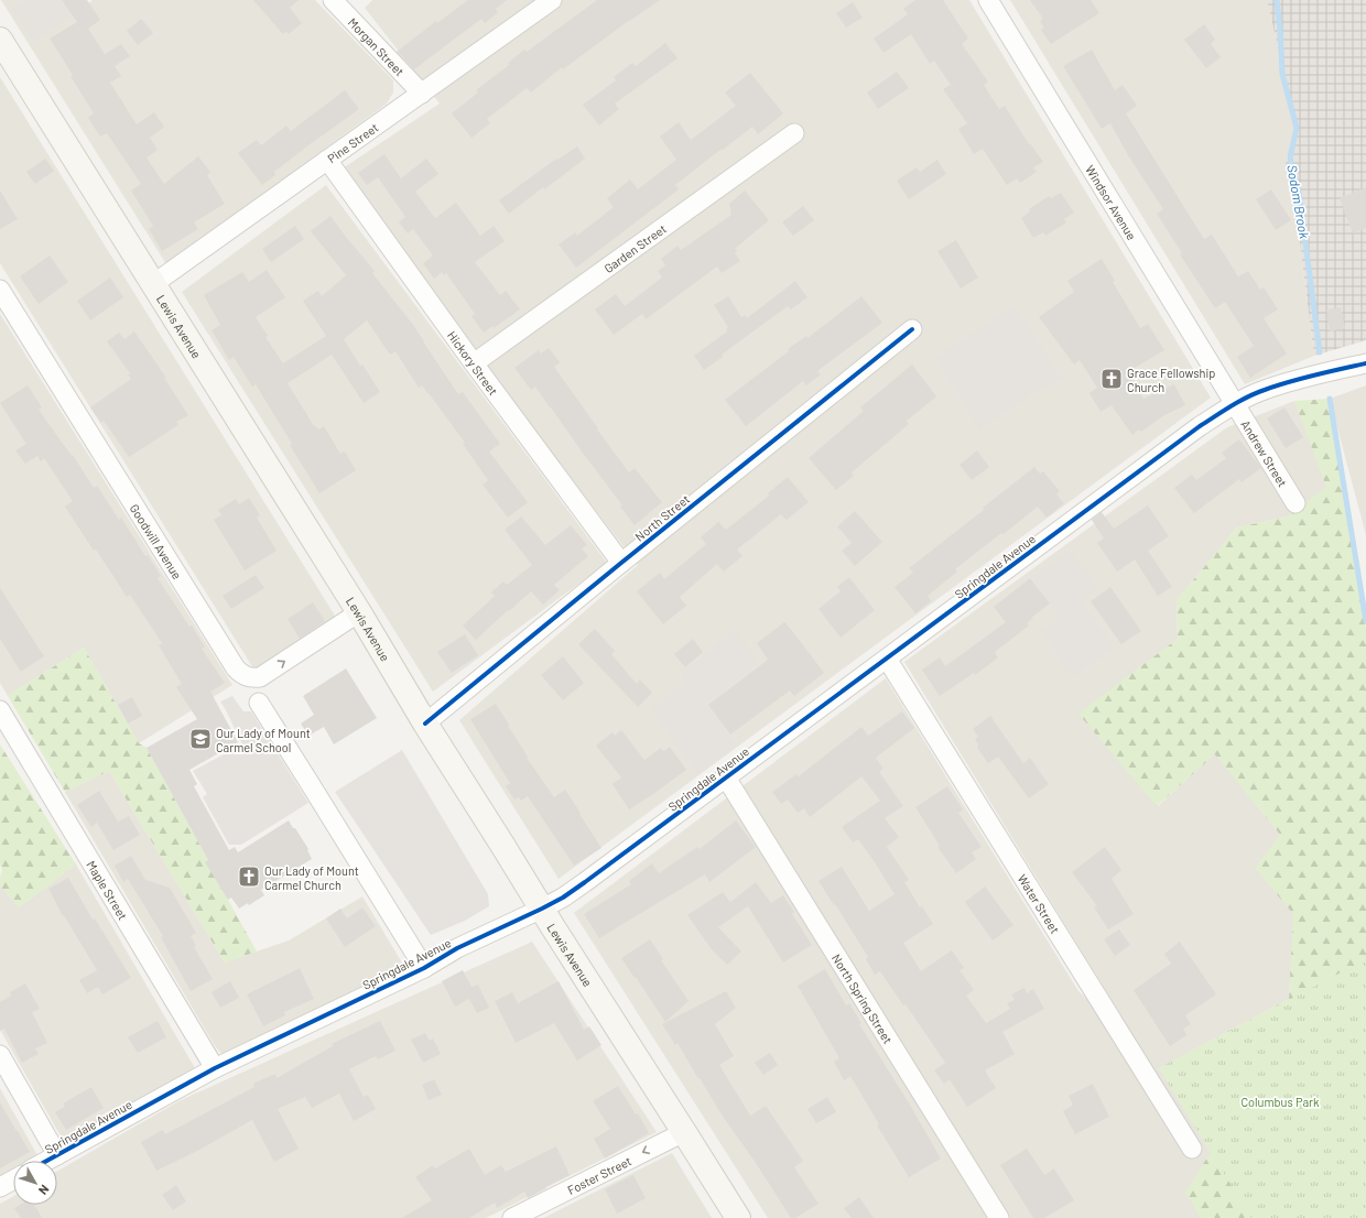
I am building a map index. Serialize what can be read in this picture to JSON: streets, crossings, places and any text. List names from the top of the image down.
{
  "streets": {
    "main road": ["Lewis Avenue"],
    "street": [
      "Morgan Street",
      "Pine Street",
      "Windsor Avenue",
      "Garden Street",
      "Hickory Street",
      "Andrew Street",
      "North Street",
      "Goodwill Avenue",
      "Springdale Avenue",
      "Maple Street",
      "Water Street",
      "North Spring Street",
      "Foster Street"
    ]
  },
  "crossings": [
    ["Morgan Street", "Pine Street"],
    ["Pine Street", "Lewis Avenue"],
    ["Pine Street", "Hickory Street"],
    ["Windsor Avenue", "Andrew Street"],
    ["Windsor Avenue", "Springdale Avenue"],
    ["Garden Street", "Hickory Street"],
    ["Lewis Avenue", "North Street"],
    ["Lewis Avenue", "Goodwill Avenue"],
    ["Lewis Avenue", "Springdale Avenue"],
    ["Lewis Avenue", "Foster Street"],
    ["Hickory Street", "North Street"],
    ["Andrew Street", "Springdale Avenue"],
    ["Springdale Avenue", "Maple Street"],
    ["Springdale Avenue", "Water Street"],
    ["Springdale Avenue", "North Spring Street"]
  ],
  "one_way": ["Goodwill Avenue", "Foster Street"],
  "water": ["Sodom Brook"],
  "parks": ["Columbus Park"],
  "places": {
    "church": ["Grace Fellowship Church", "Our Lady of Mount Carmel Church"],
    "school or university": ["Our Lady of Mount Carmel School"]
  },
  "north": "bottom right"
}
